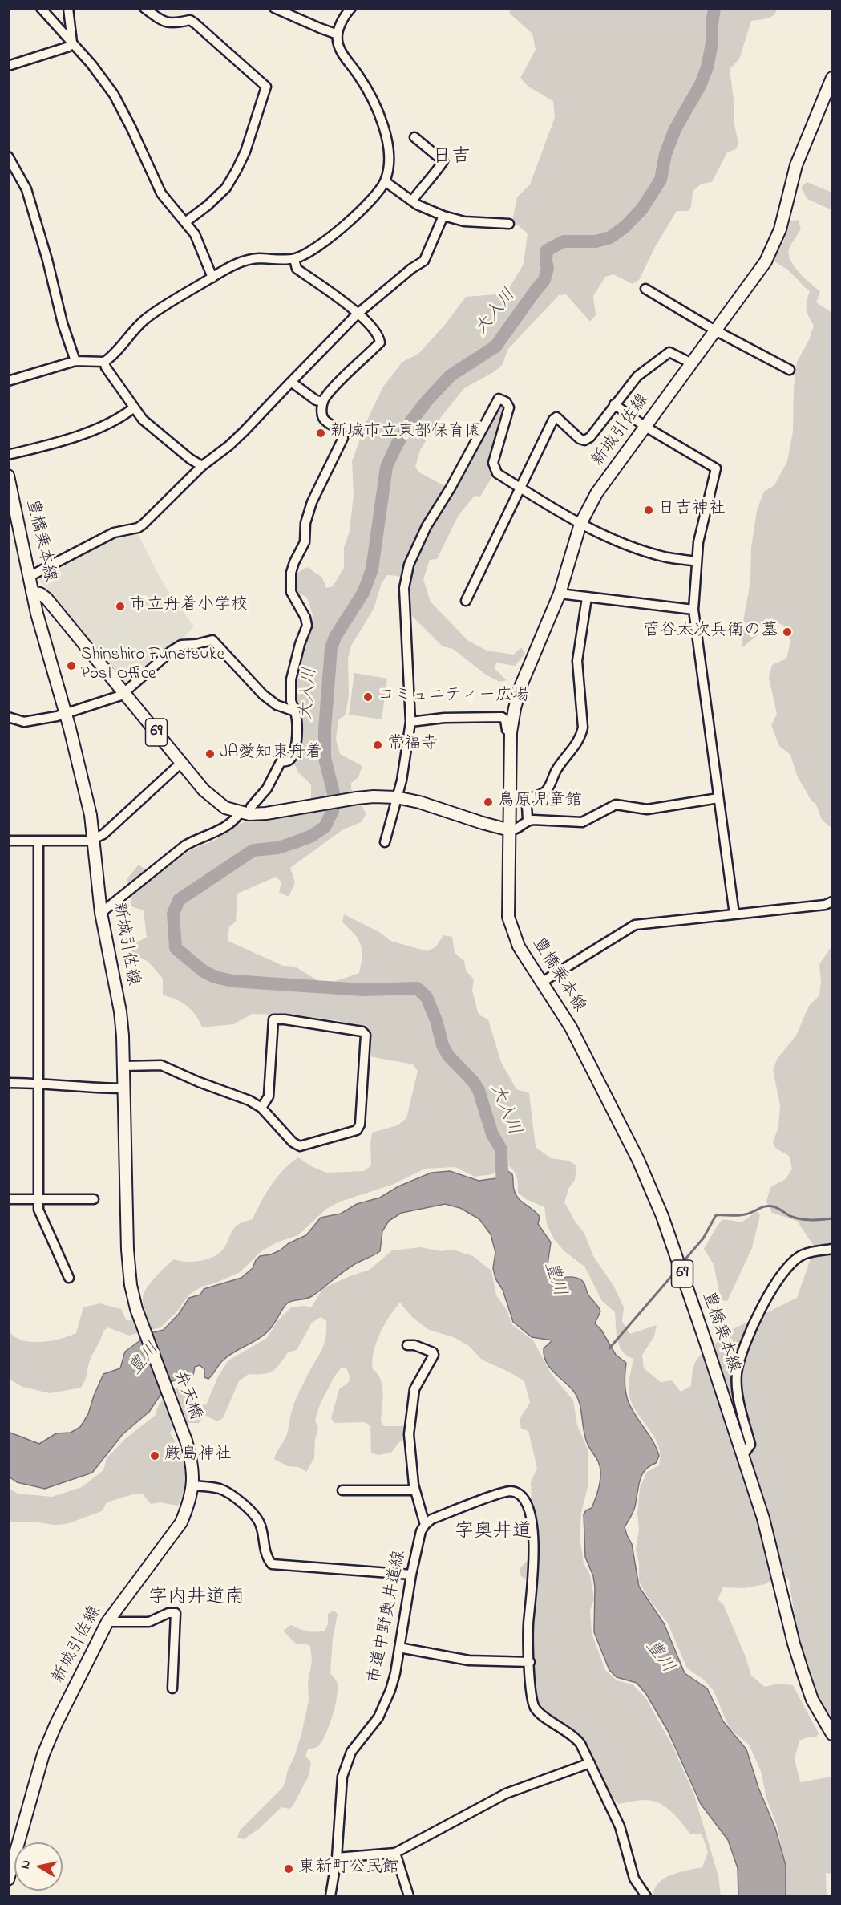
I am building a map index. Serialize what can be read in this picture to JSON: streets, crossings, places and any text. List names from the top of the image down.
{
  "streets": {
    "main road": [
      "新城引佐線",
      "豊橋乗本線",
      "69",
      "弁天橋"
    ],
    "street": ["市道中野奥井道線"]
  },
  "crossings": [
    ["新城引佐線", "豊橋乗本線"],
    ["新城引佐線", "弁天橋"]
  ],
  "districts": ["日吉", "字奥井道", "字内井道南"],
  "water": ["大入川", "豊川"],
  "places": [
    "新城市立東部保育園",
    "日吉神社",
    "市立舟着小学校",
    "菅谷太次兵衛の墓",
    "Shinshiro Funatsuke Post Office",
    "コミュニティー広場",
    "常福寺",
    "JA愛知東舟着",
    "鳥原児童館",
    "厳島神社",
    "東新町公民館"
  ],
  "north": "left"
}
